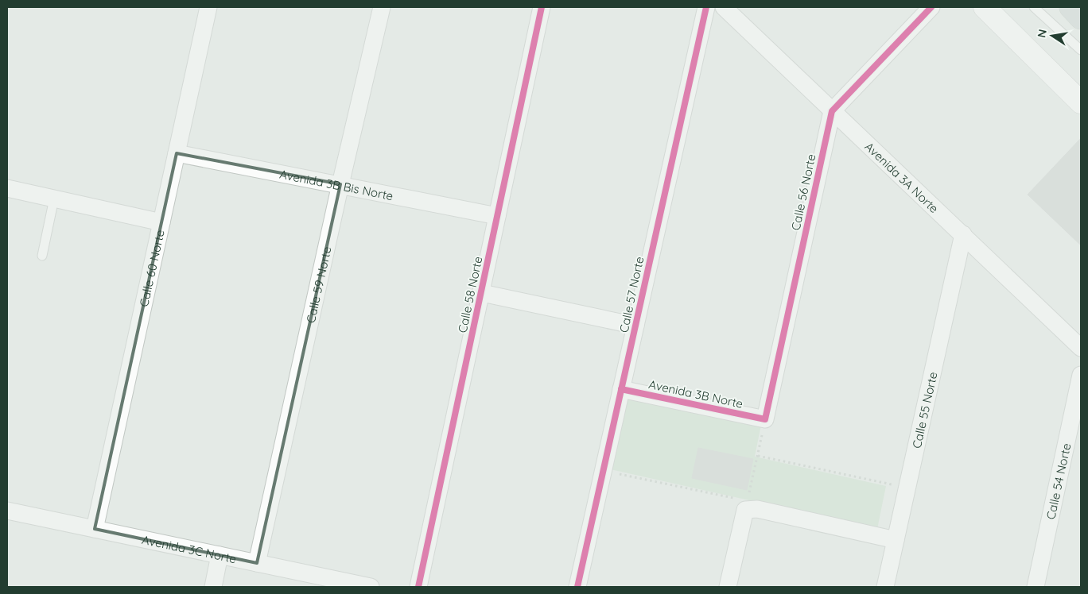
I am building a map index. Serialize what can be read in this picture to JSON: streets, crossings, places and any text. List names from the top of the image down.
{
  "streets": {
    "street": [
      "Avenida 3A Norte",
      "Avenida 3B Bis Norte",
      "Calle 56 Norte",
      "Calle 60 Norte",
      "Calle 59 Norte",
      "Calle 58 Norte",
      "Calle 57 Norte",
      "Avenida 3B Norte",
      "Calle 55 Norte",
      "Calle 54 Norte",
      "Avenida 3C Norte"
    ]
  },
  "crossings": [
    ["Avenida 3A Norte", "Calle 56 Norte"],
    ["Avenida 3A Norte", "Calle 55 Norte"],
    ["Avenida 3B Bis Norte", "Calle 60 Norte"],
    ["Avenida 3B Bis Norte", "Calle 59 Norte"],
    ["Avenida 3B Bis Norte", "Calle 58 Norte"],
    ["Calle 56 Norte", "Avenida 3B Norte"],
    ["Calle 60 Norte", "Avenida 3C Norte"],
    ["Calle 59 Norte", "Avenida 3C Norte"],
    ["Calle 57 Norte", "Avenida 3B Norte"]
  ],
  "north": "left"
}
